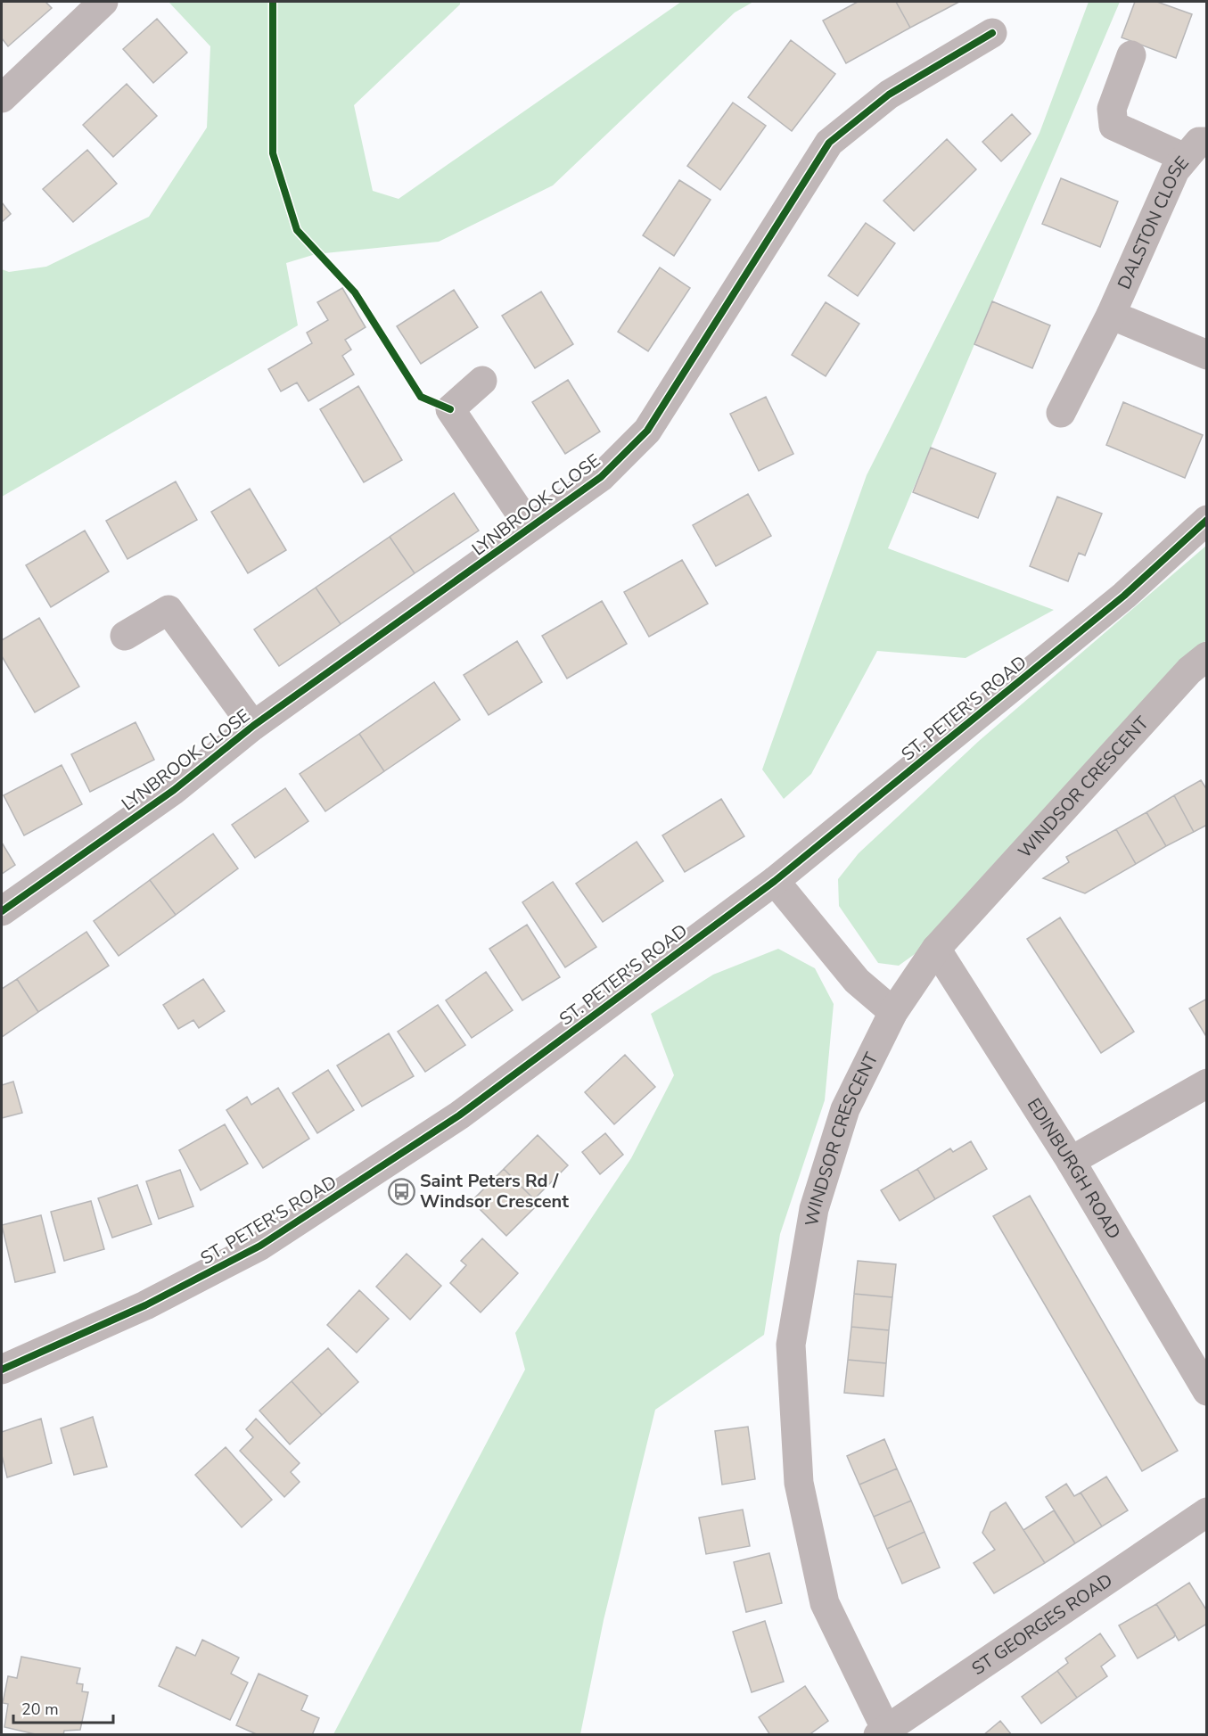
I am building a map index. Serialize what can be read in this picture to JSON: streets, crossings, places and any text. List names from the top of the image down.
{
  "streets": {
    "street": [
      "DALSTON CLOSE",
      "LYNBROOK CLOSE",
      "ST. PETER'S ROAD",
      "WINDSOR CRESCENT",
      "EDINBURGH ROAD",
      "ST GEORGES ROAD"
    ]
  },
  "crossings": [
    ["WINDSOR CRESCENT", "EDINBURGH ROAD"],
    ["WINDSOR CRESCENT", "ST GEORGES ROAD"]
  ],
  "places": {
    "bus stop": ["Saint Peters Rd / Windsor Crescent"]
  },
  "scale_bar": "20 m"
}
